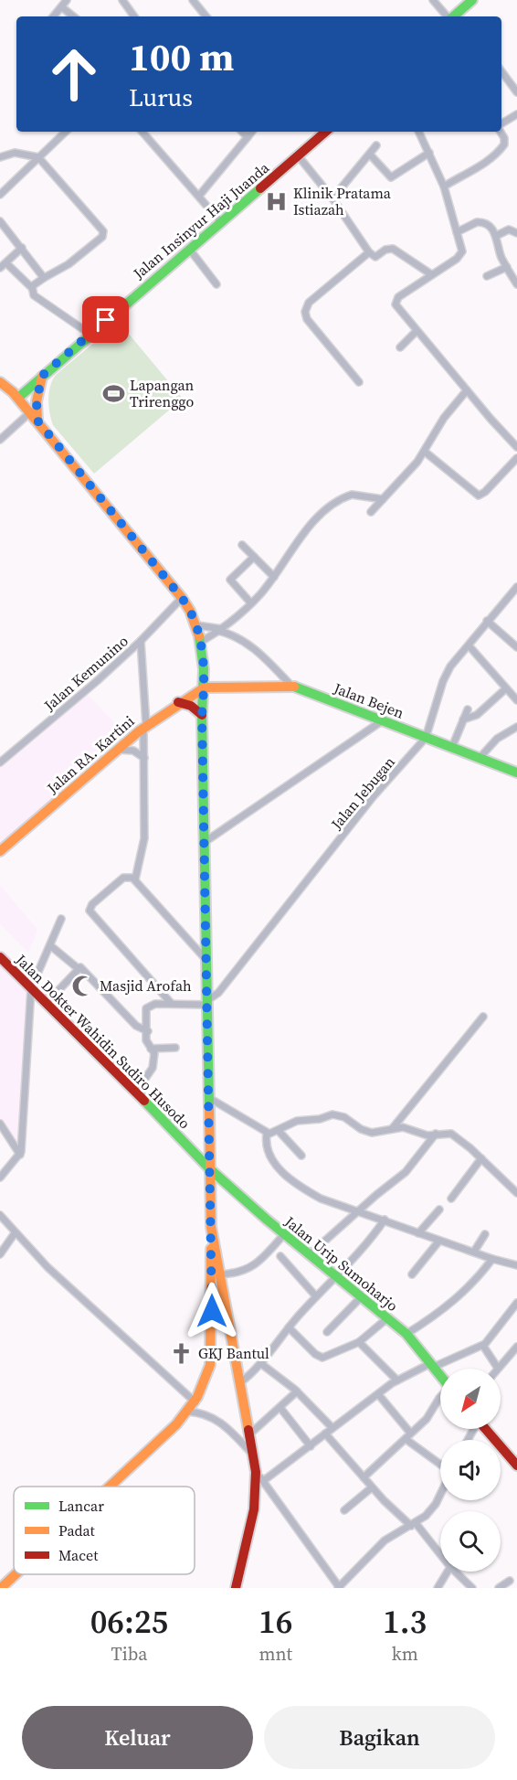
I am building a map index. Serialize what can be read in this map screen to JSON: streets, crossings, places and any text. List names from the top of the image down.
{
  "streets": {
    "main road": [
      "Jalan Insinyur Haji Juanda",
      "Jalan Bejen",
      "Jalan RA. Kartini",
      "Jalan Dokter Wahidin Sudiro Husodo",
      "Jalan Urip Sumoharjo"
    ],
    "street": ["Jalan Kemunino", "Jalan Jebugan"]
  },
  "crossings": [
    ["Jalan Bejen", "Jalan RA. Kartini"],
    ["Jalan Bejen", "Jalan Jebugan"],
    ["Jalan Dokter Wahidin Sudiro Husodo", "Jalan Urip Sumoharjo"]
  ],
  "places": {
    "hospital": ["Klinik Pratama Istiazah"],
    "sports": ["Lapangan Trirenggo"],
    "mosque": ["Masjid Arofah"],
    "church": ["GKJ Bantul"]
  },
  "legend": ["Lancar", "Padat", "Macet"],
  "north": "bottom left",
  "page": {
    "turn": ["100 m", "Lurus"],
    "eta": [
      "06:25",
      "Tiba",
      "16",
      "mnt",
      "1.3",
      "km"
    ],
    "buttons": ["Keluar", "Bagikan"]
  }
}
